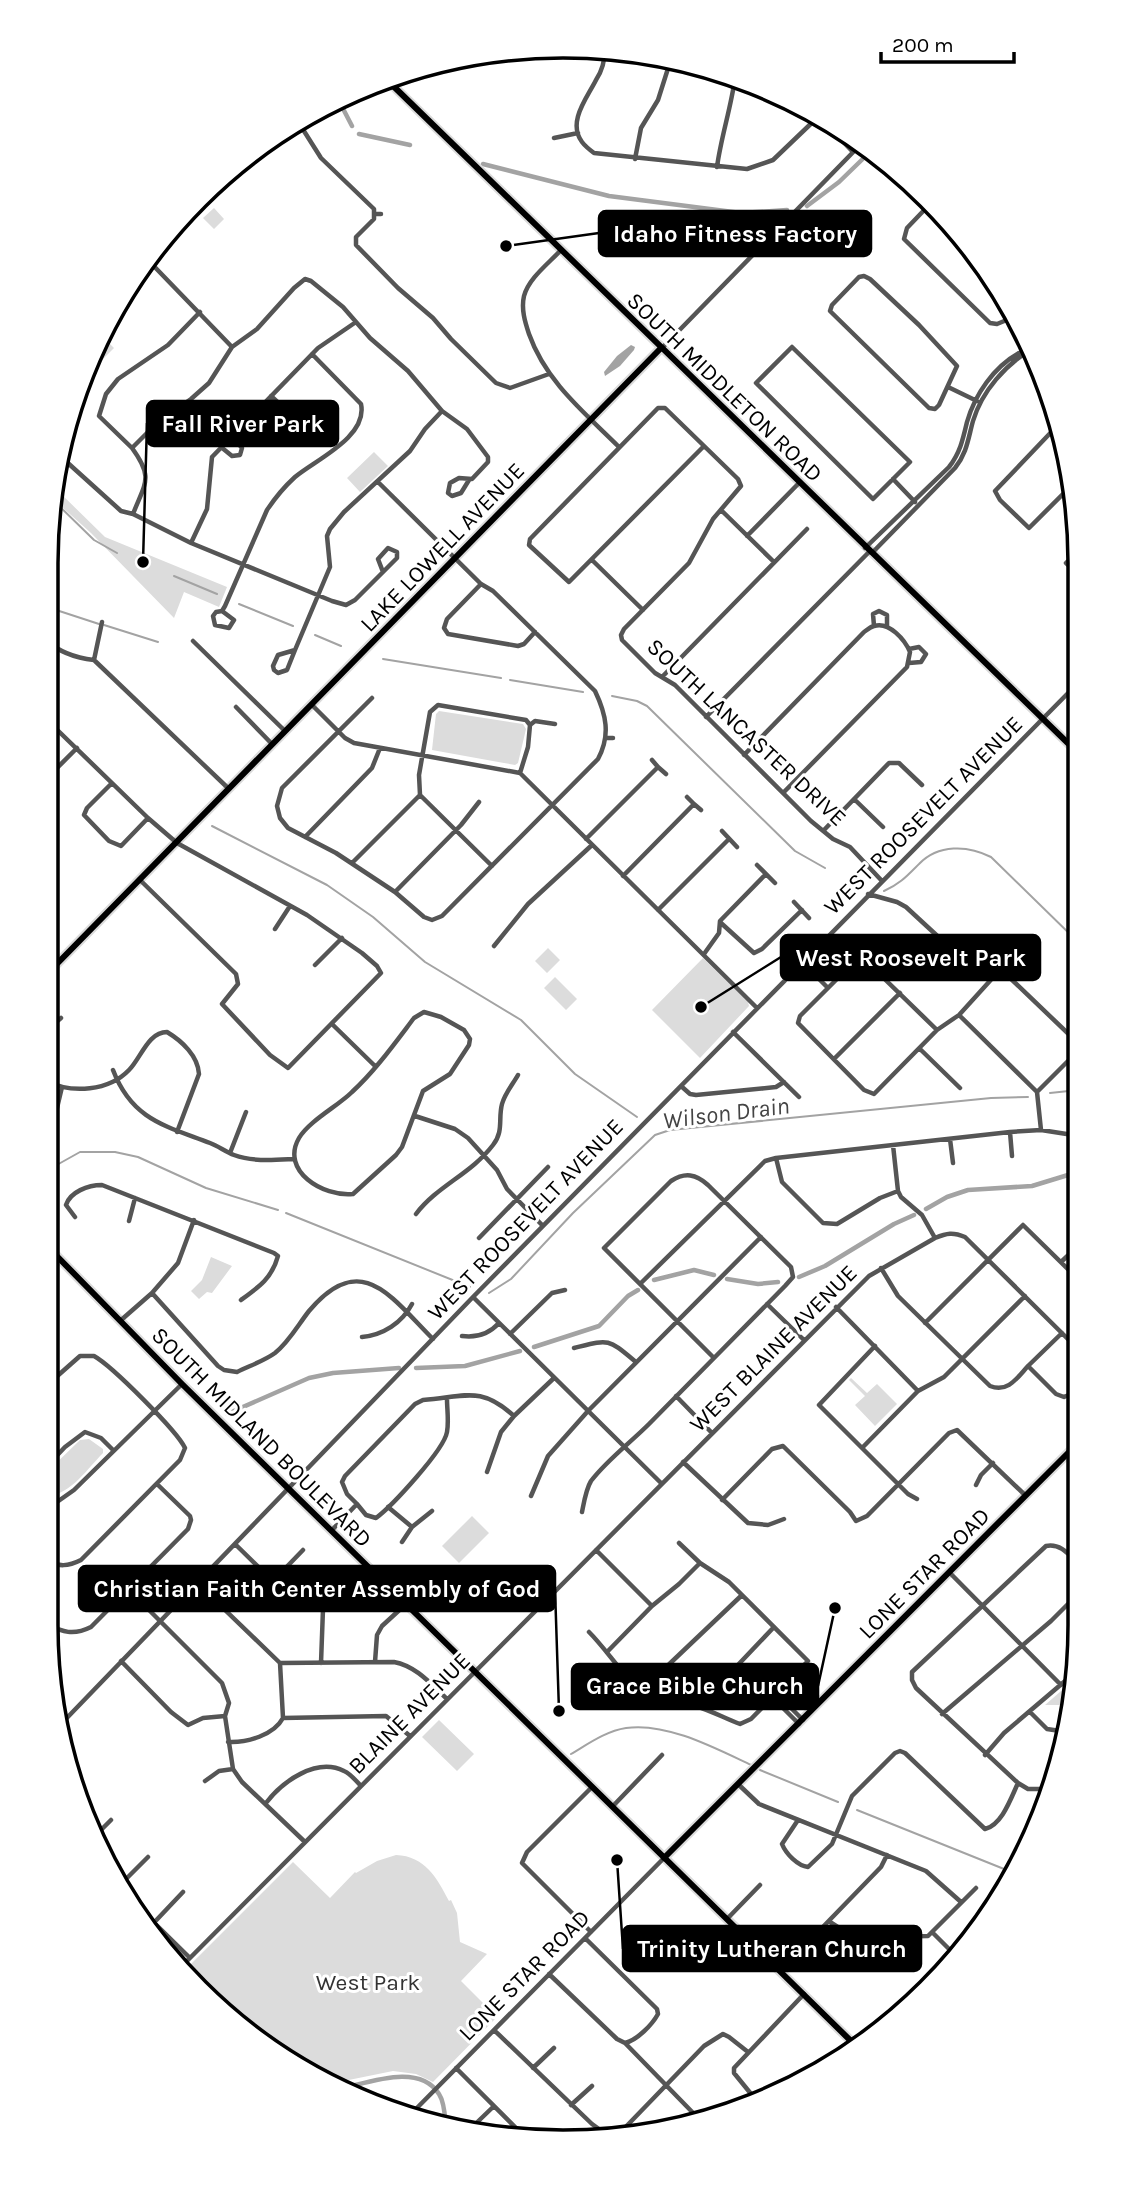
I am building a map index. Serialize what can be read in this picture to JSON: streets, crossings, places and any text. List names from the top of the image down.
{
  "streets": {
    "main road": [
      "SOUTH MIDDLETON ROAD",
      "LAKE LOWELL AVENUE",
      "SOUTH MIDLAND BOULEVARD",
      "LONE STAR ROAD"
    ],
    "street": [
      "SOUTH LANCASTER DRIVE",
      "WEST ROOSEVELT AVENUE",
      "WEST BLAINE AVENUE",
      "BLAINE AVENUE"
    ]
  },
  "crossings": [
    ["SOUTH MIDDLETON ROAD", "LAKE LOWELL AVENUE"],
    ["SOUTH MIDDLETON ROAD", "WEST ROOSEVELT AVENUE"],
    ["SOUTH LANCASTER DRIVE", "WEST ROOSEVELT AVENUE"],
    ["WEST ROOSEVELT AVENUE", "SOUTH MIDLAND BOULEVARD"],
    ["WEST BLAINE AVENUE", "BLAINE AVENUE"],
    ["SOUTH MIDLAND BOULEVARD", "LONE STAR ROAD"],
    ["SOUTH MIDLAND BOULEVARD", "BLAINE AVENUE"]
  ],
  "water": ["Wilson Drain"],
  "parks": ["West Park"],
  "places": [
    "Idaho Fitness Factory",
    "Fall River Park",
    "West Roosevelt Park",
    "Grace Bible Church",
    "Christian Faith Center Assembly of God",
    "Trinity Lutheran Church"
  ],
  "scale_bar": "200 m"
}
